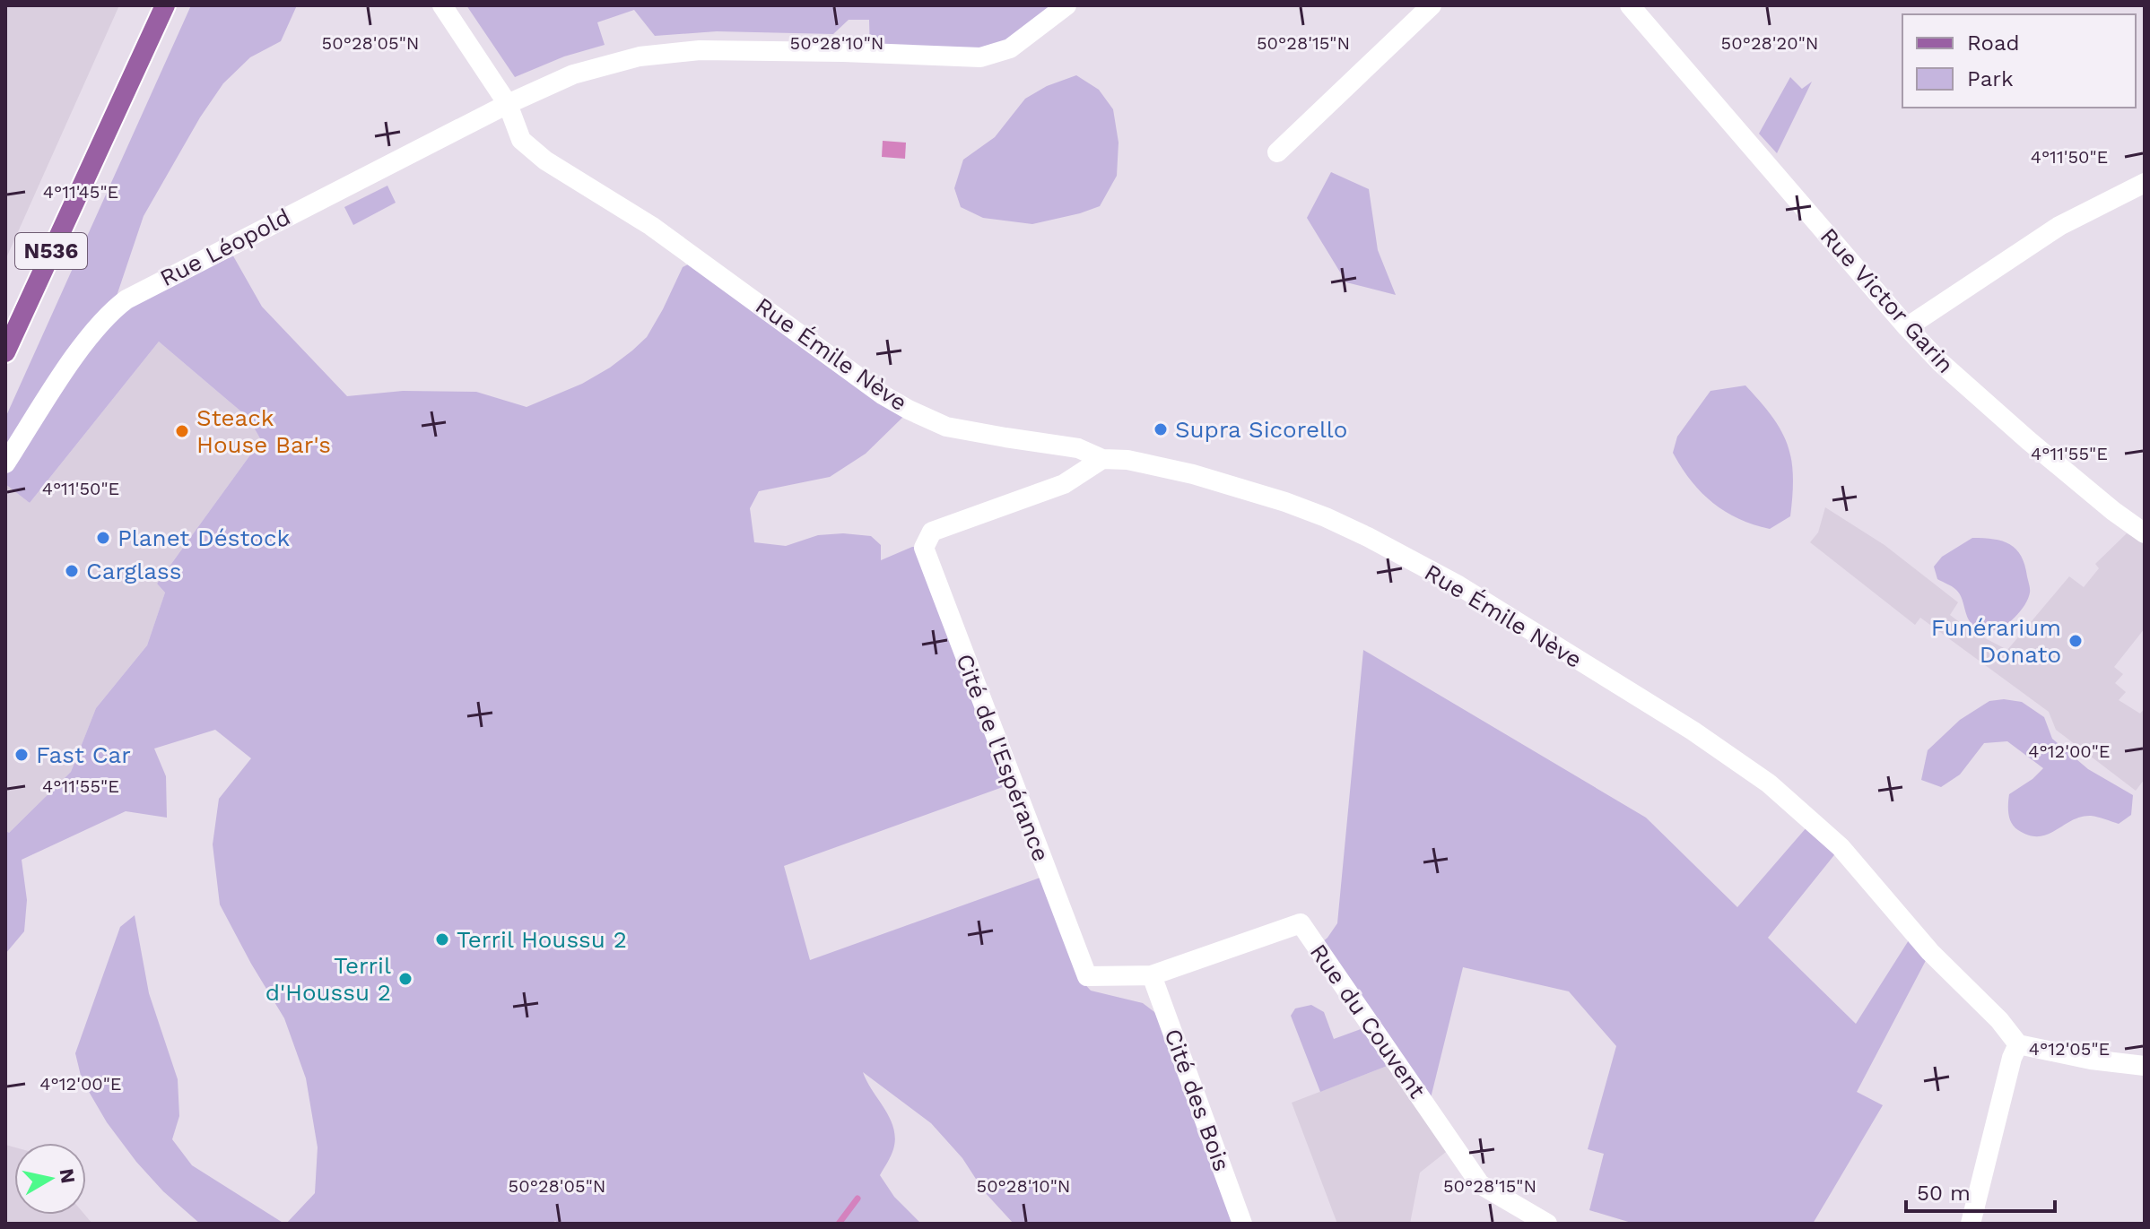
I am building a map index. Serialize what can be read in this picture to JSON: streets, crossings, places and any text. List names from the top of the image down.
{
  "streets": {
    "main road": ["N536"],
    "street": [
      "Rue Léopold",
      "Rue Victor Garin",
      "Rue Émile Nève",
      "Cité de l'Espérance",
      "Rue du Couvent",
      "Cité des Bois"
    ]
  },
  "crossings": [
    ["Rue Léopold", "Rue Émile Nève"],
    ["Rue Émile Nève", "Cité de l'Espérance"],
    ["Cité de l'Espérance", "Rue du Couvent"],
    ["Cité de l'Espérance", "Cité des Bois"],
    ["Rue du Couvent", "Cité des Bois"]
  ],
  "places": [
    "Supra Sicorello",
    "Steack House Bar's",
    "Planet Déstock",
    "Carglass",
    "Funérarium Donato",
    "Fast Car",
    "Terril Houssu 2",
    "Terril d'Houssu 2"
  ],
  "legend": ["Road", "Park"],
  "scale_bar": "50 m",
  "north": "right",
  "coordinates": [
    "50°28'05\"N",
    "50°28'15\"N",
    "50°28'10\"N",
    "50°28'20\"N",
    "4°11'50\"E",
    "4°11'45\"E",
    "4°11'55\"E",
    "4°12'00\"E",
    "4°12'05\"E"
  ]
}
